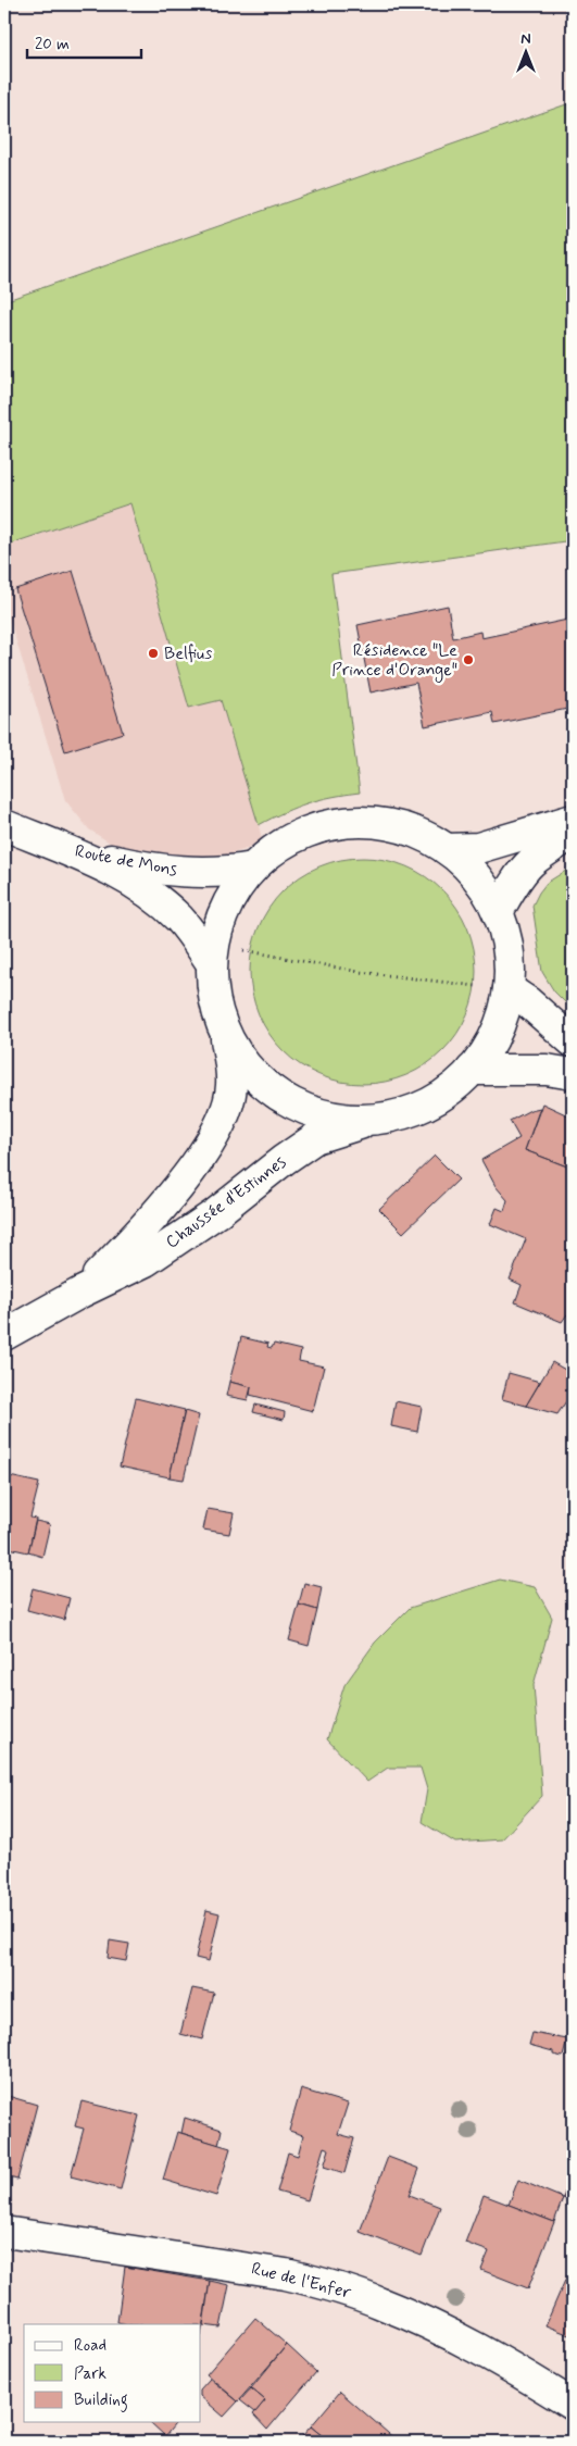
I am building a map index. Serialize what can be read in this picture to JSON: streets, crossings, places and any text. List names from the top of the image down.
{
  "streets": {
    "main road": ["Route de Mons", "Chaussée d'Estinnes", "Rue de l'Enfer"]
  },
  "places": ["Belfius", "Résidence \"Le Prince d'Orange\""],
  "legend": ["Road", "Park", "Building"],
  "scale_bar": "20 m",
  "north": "top"
}
